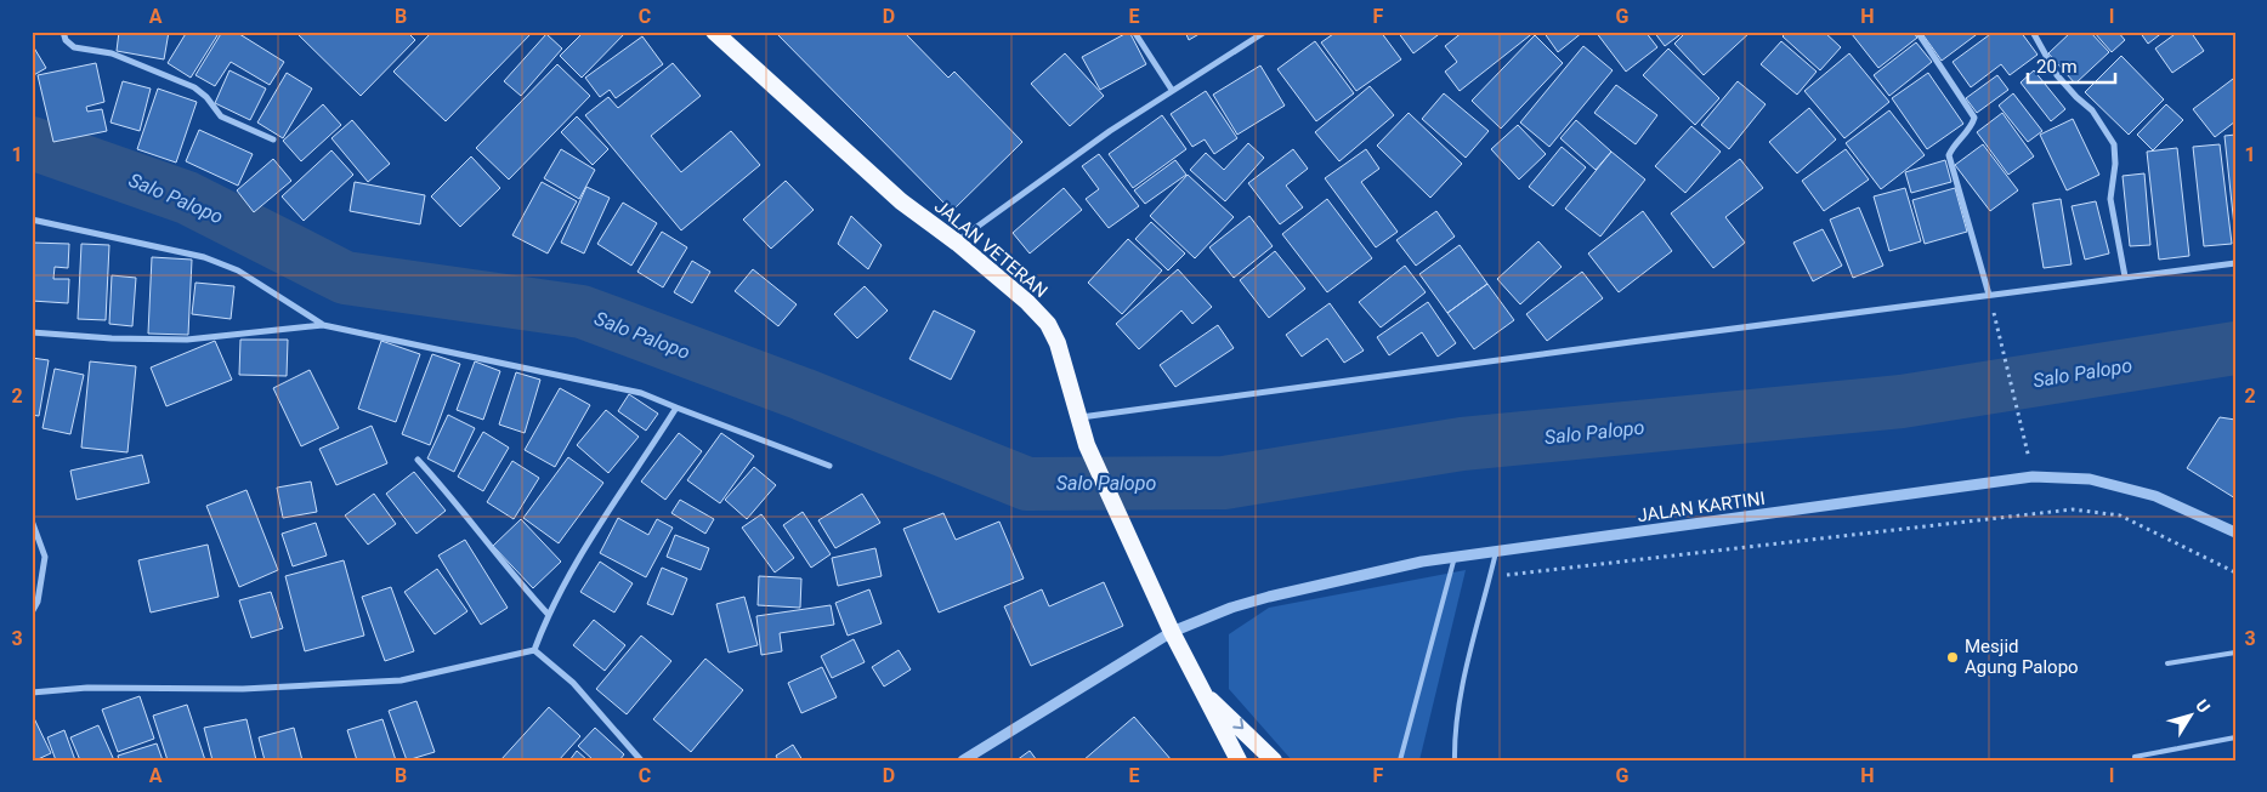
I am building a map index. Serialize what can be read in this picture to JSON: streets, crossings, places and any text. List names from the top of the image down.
{
  "streets": {
    "highway": ["JALAN VETERAN"],
    "street": ["JALAN KARTINI"]
  },
  "crossings": [
    ["JALAN VETERAN", "JALAN KARTINI"]
  ],
  "water": ["Salo Palopo"],
  "places": ["Mesjid Agung Palopo"],
  "scale_bar": "20 m",
  "north": "top right",
  "grid": {
    "columns": [
      "A",
      "B",
      "C",
      "D",
      "E",
      "F",
      "G",
      "H",
      "I"
    ],
    "rows": ["1", "2", "3"]
  }
}
